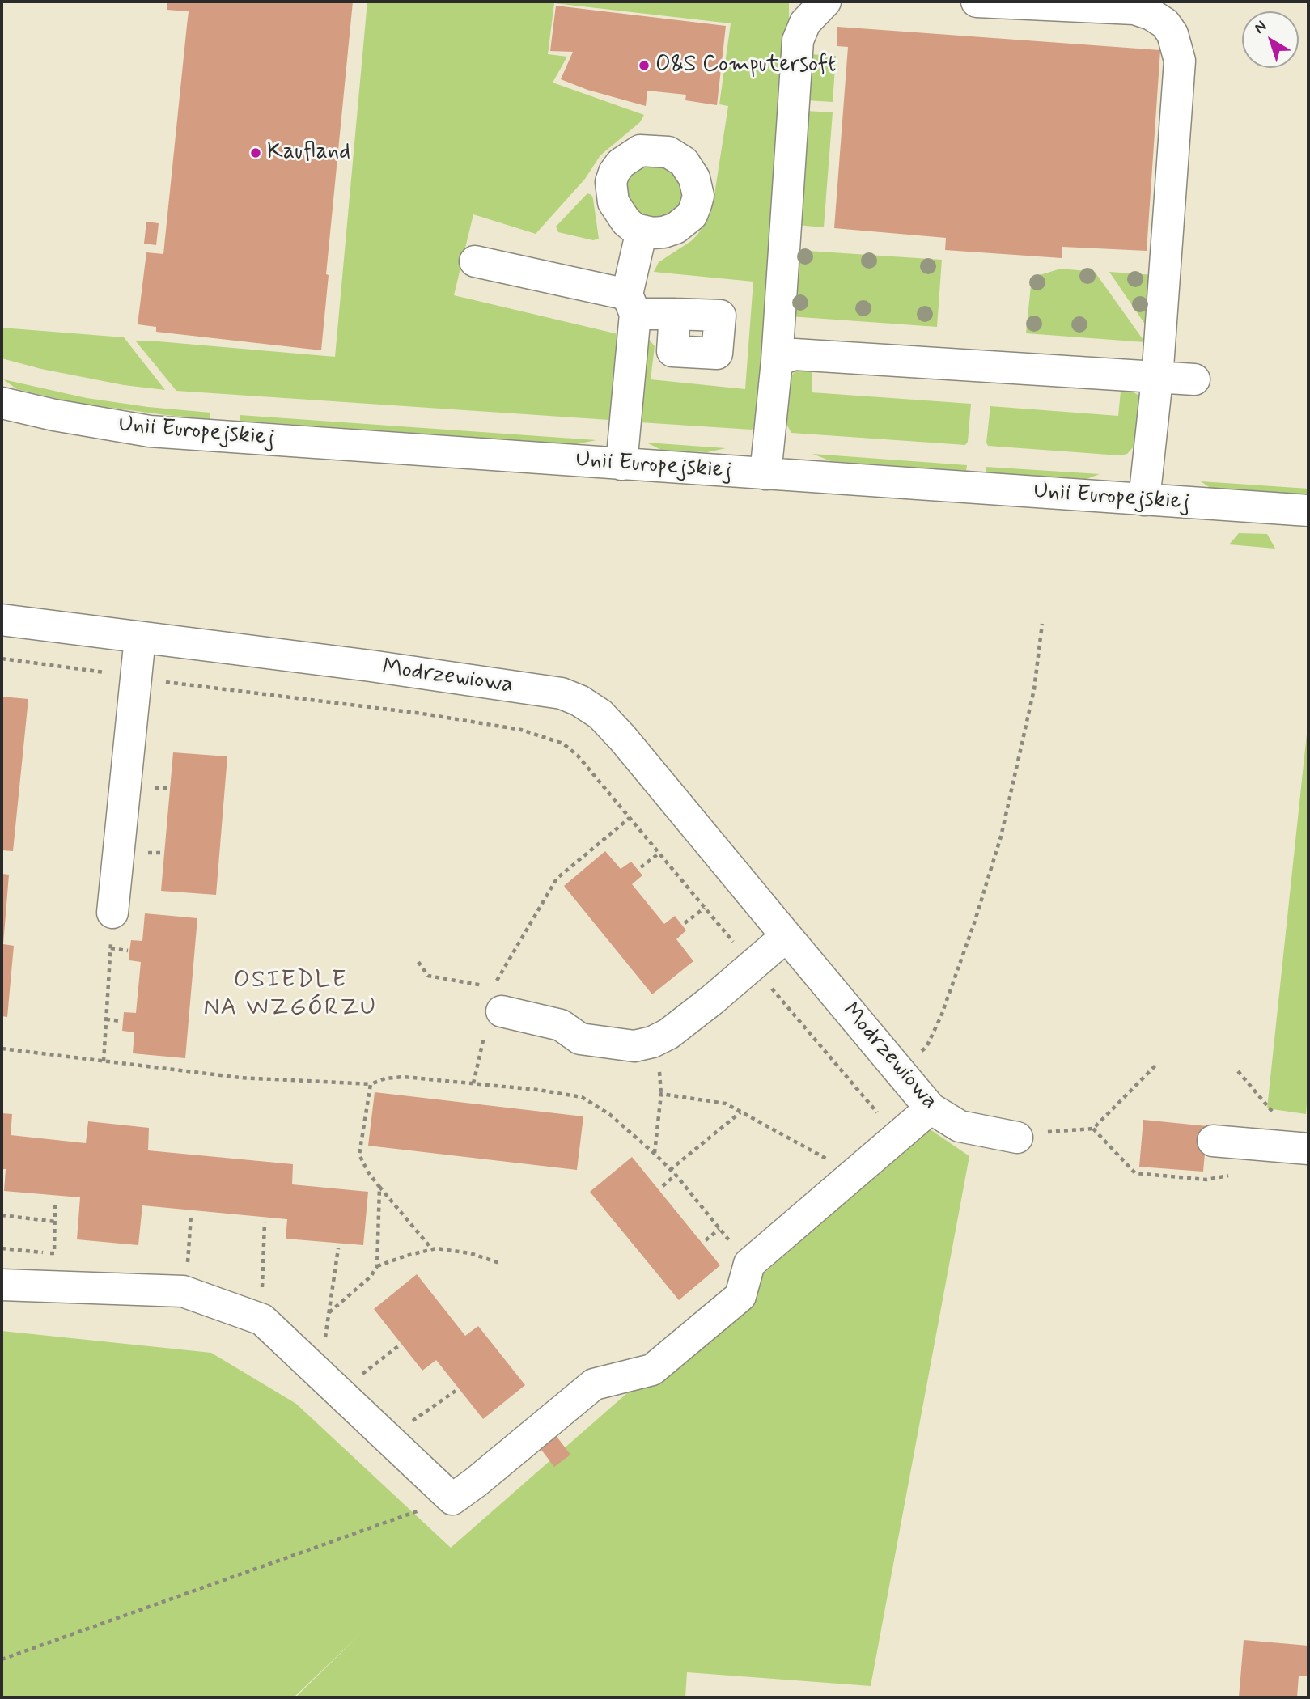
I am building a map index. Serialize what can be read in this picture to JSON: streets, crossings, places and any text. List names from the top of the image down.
{
  "streets": {
    "street": ["Unii Europejskiej", "Modrzewiowa"]
  },
  "districts": ["OSIEDLE NA WZGÓRZU"],
  "places": ["O&S Computersoft", "Kaufland"],
  "north": "top left"
}
